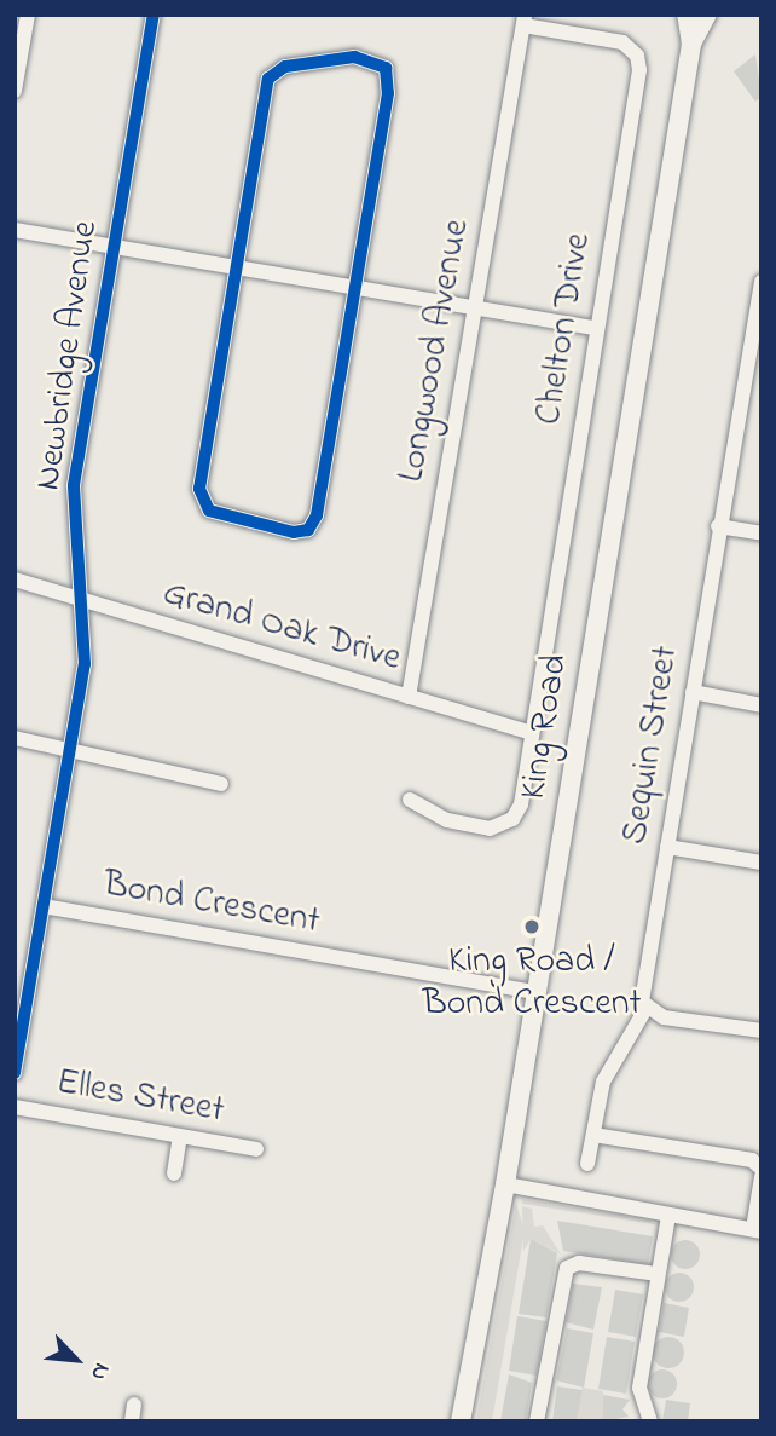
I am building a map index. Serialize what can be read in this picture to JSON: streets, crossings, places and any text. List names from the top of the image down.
{
  "streets": {
    "main road": ["King Road"],
    "street": [
      "Chelton Drive",
      "Longwood Avenue",
      "Newbridge Avenue",
      "Grand Oak Drive",
      "Sequin Street",
      "Bond Crescent",
      "Elles Street"
    ]
  },
  "crossings": [
    ["Chelton Drive", "Longwood Avenue"],
    ["Chelton Drive", "Grand Oak Drive"],
    ["Longwood Avenue", "Grand Oak Drive"],
    ["Newbridge Avenue", "Grand Oak Drive"],
    ["Newbridge Avenue", "Bond Crescent"],
    ["King Road", "Bond Crescent"]
  ],
  "places": ["King Road / Bond Crescent"],
  "north": "bottom right"
}
